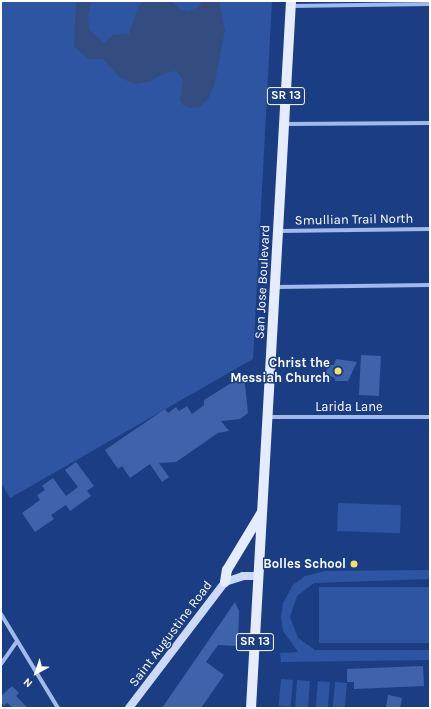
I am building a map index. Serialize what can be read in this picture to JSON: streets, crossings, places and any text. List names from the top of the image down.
{
  "streets": {
    "main road": ["SR 13", "San Jose Boulevard", "Saint Augustine Road"],
    "street": ["Smullian Trail North", "Larida Lane"]
  },
  "crossings": [
    ["Smullian Trail North", "San Jose Boulevard"],
    ["San Jose Boulevard", "Larida Lane"],
    ["San Jose Boulevard", "Saint Augustine Road"]
  ],
  "places": ["Christ the Messiah Church", "Bolles School"],
  "north": "bottom left"
}
